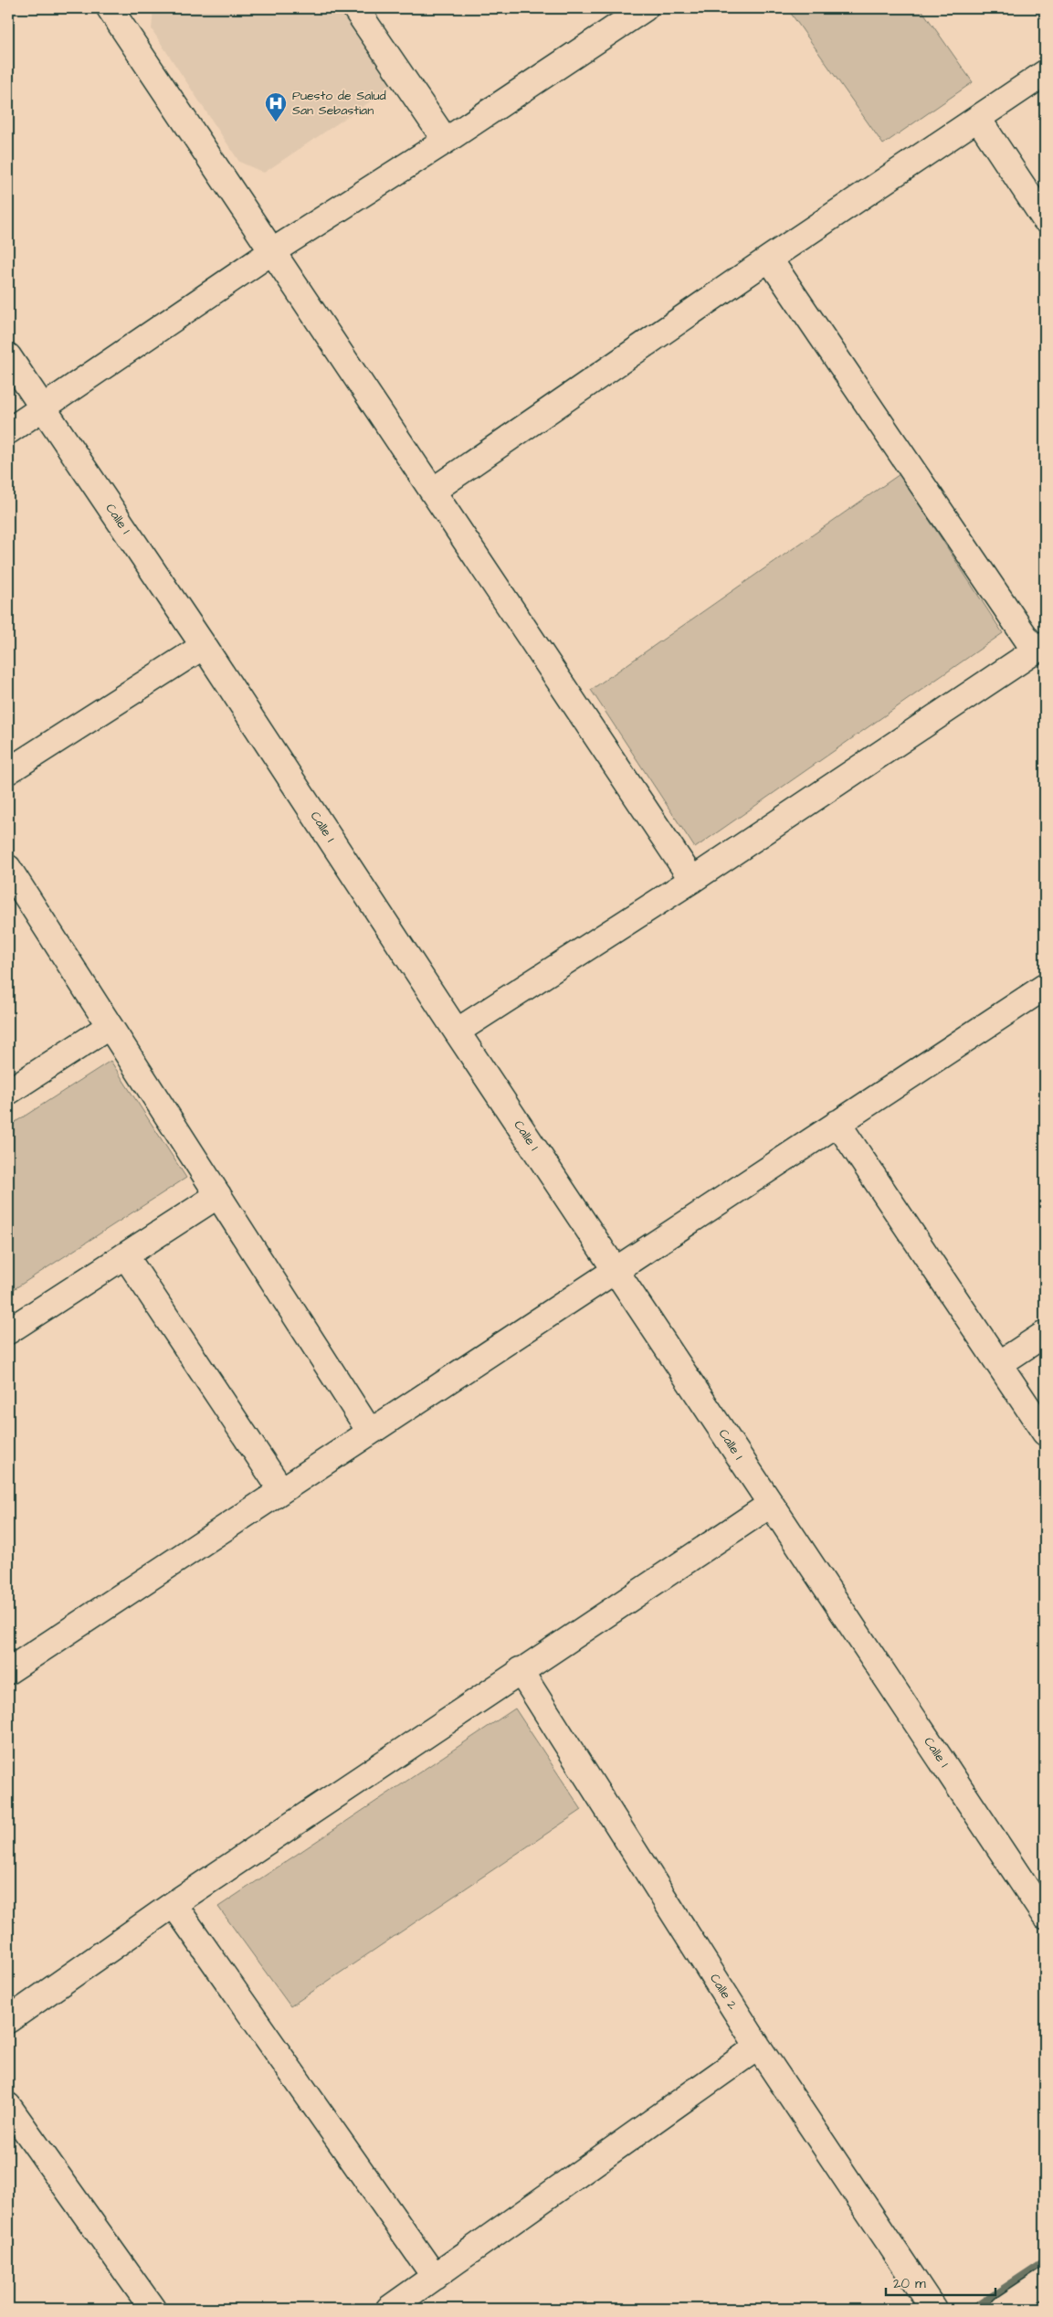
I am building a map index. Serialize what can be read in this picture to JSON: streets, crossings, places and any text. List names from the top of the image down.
{
  "streets": {
    "street": ["Calle 1", "Calle 2"]
  },
  "places": {
    "hospital": ["Puesto de Salud San Sebastian"]
  },
  "scale_bar": "20 m"
}
